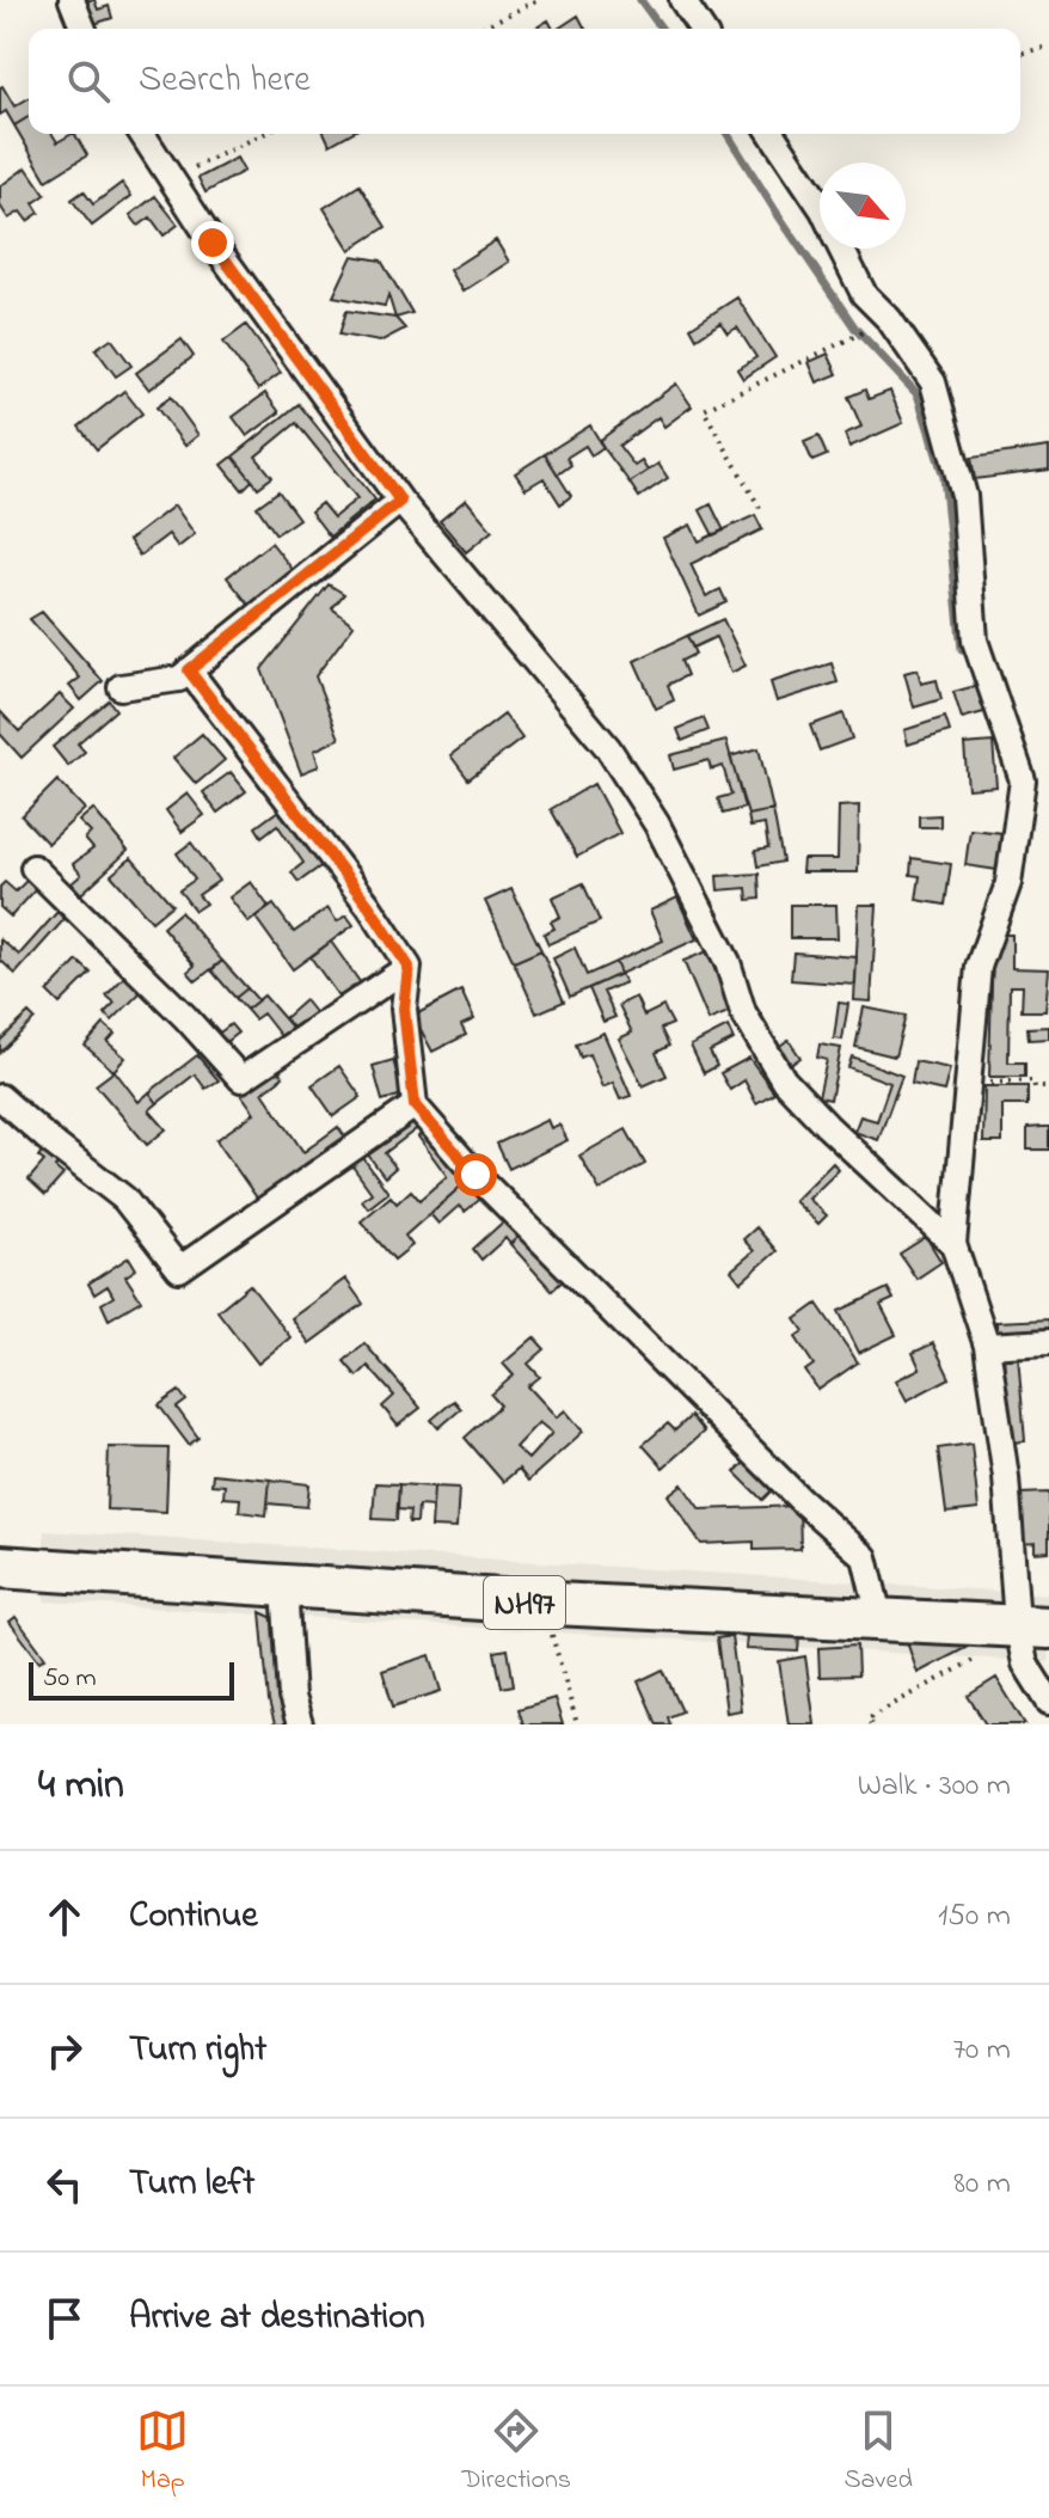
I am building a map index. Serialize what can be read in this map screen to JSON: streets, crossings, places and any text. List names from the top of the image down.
{
  "streets": {
    "highway": ["NH97"]
  },
  "scale_bar": "50 m",
  "north": "bottom right",
  "page": {
    "search": "Search here",
    "scale": "50 m",
    "heading": ["4 min", "Walk · 300 m"],
    "list": [
      ["Continue", "150 m"],
      ["Turn right", "70 m"],
      ["Turn left", "80 m"],
      "Arrive at destination"
    ],
    "nav": ["Map", "Directions", "Saved"]
  }
}
